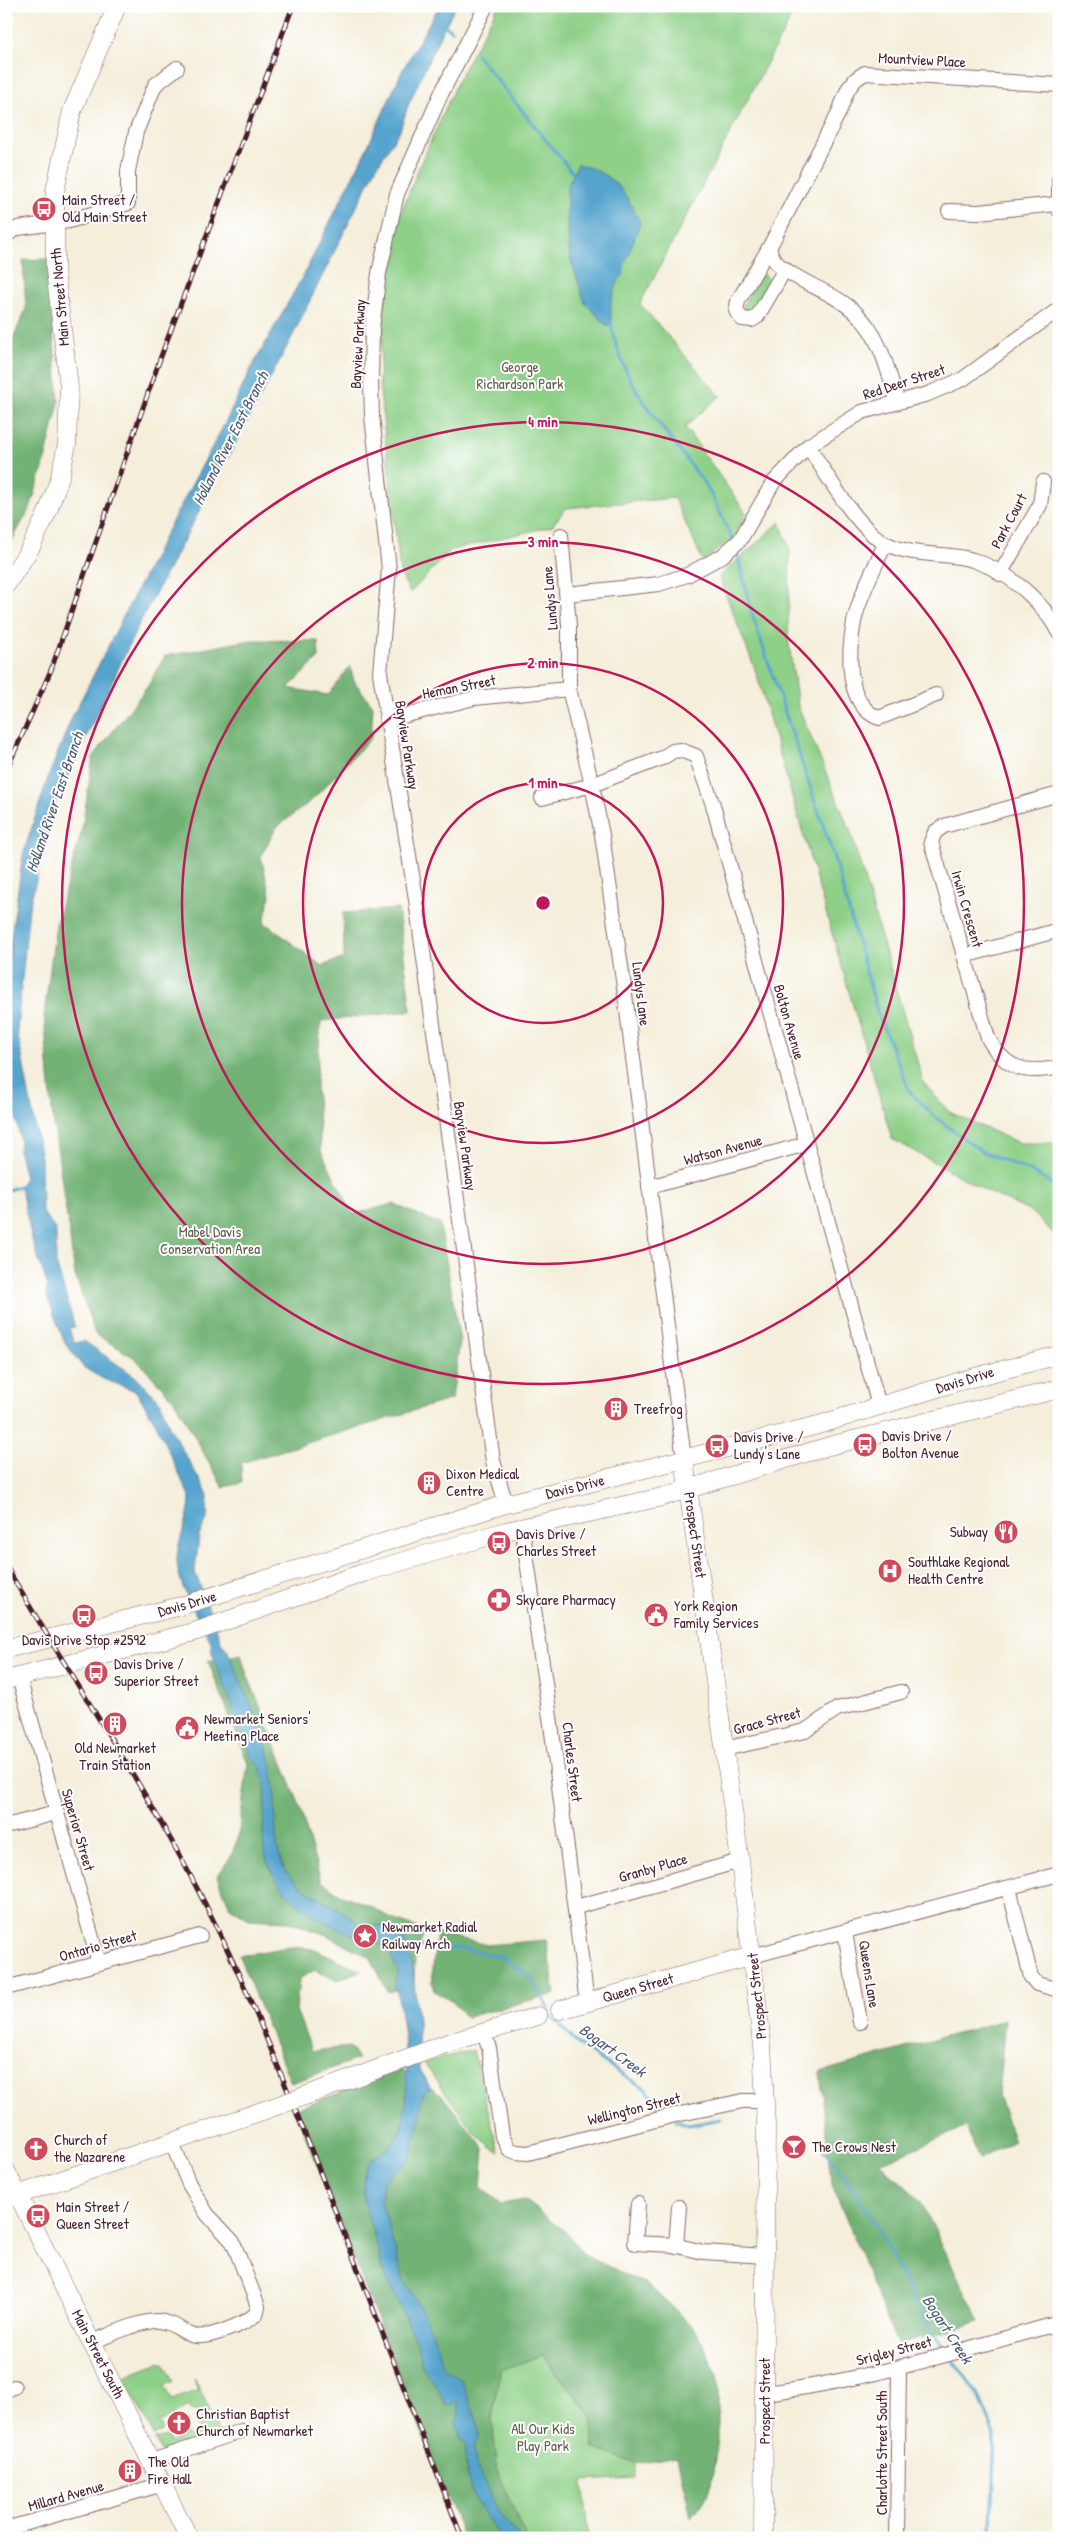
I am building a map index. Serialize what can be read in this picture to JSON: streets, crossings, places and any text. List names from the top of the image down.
{
  "streets": {
    "main road": [
      "Main Street North",
      "Davis Drive",
      "Prospect Street",
      "Queen Street",
      "Main Street South"
    ],
    "street": [
      "Mountview Place",
      "Bayview Parkway",
      "Red Deer Street",
      "Park Court",
      "Lundys Lane",
      "Heman Street",
      "Irwin Crescent",
      "Bolton Avenue",
      "Watson Avenue",
      "Grace Street",
      "Charles Street",
      "Superior Street",
      "Granby Place",
      "Ontario Street",
      "Queens Lane",
      "Wellington Street",
      "Srigley Street",
      "Charlotte Street South",
      "Millard Avenue"
    ]
  },
  "crossings": [
    ["Bayview Parkway", "Heman Street"],
    ["Bayview Parkway", "Davis Drive"],
    ["Red Deer Street", "Lundys Lane"],
    ["Lundys Lane", "Heman Street"],
    ["Lundys Lane", "Bolton Avenue"],
    ["Lundys Lane", "Watson Avenue"],
    ["Lundys Lane", "Davis Drive"],
    ["Lundys Lane", "Prospect Street"],
    ["Bolton Avenue", "Watson Avenue"],
    ["Bolton Avenue", "Davis Drive"],
    ["Davis Drive", "Prospect Street"],
    ["Davis Drive", "Charles Street"],
    ["Davis Drive", "Superior Street"],
    ["Prospect Street", "Grace Street"],
    ["Prospect Street", "Granby Place"],
    ["Prospect Street", "Queen Street"],
    ["Prospect Street", "Wellington Street"],
    ["Prospect Street", "Srigley Street"],
    ["Charles Street", "Granby Place"],
    ["Charles Street", "Queen Street"],
    ["Superior Street", "Ontario Street"],
    ["Queens Lane", "Queen Street"],
    ["Queen Street", "Wellington Street"],
    ["Queen Street", "Main Street South"],
    ["Srigley Street", "Charlotte Street South"],
    ["Main Street South", "Millard Avenue"]
  ],
  "water": ["Holland River East Branch", "Bogart Creek"],
  "parks": ["George Richardson Park", "Mabel Davis Conservation Area", "All Our Kids Play Park"],
  "places": {
    "bus stop": [
      "Main Street / Old Main Street",
      "Davis Drive / Bolton Avenue",
      "Davis Drive / Lundy's Lane",
      "Davis Drive / Charles Street",
      "Davis Drive Stop #2592",
      "Davis Drive / Superior Street",
      "Main Street / Queen Street"
    ],
    "building": [
      "Treefrog",
      "Dixon Medical Centre",
      "Old Newmarket Train Station",
      "The Old Fire Hall"
    ],
    "restaurant": ["Subway"],
    "hospital": ["Southlake Regional Health Centre"],
    "pharmacy": ["Skycare Pharmacy"],
    "public building": ["York Region Family Services", "Newmarket Seniors' Meeting Place"],
    "place": ["Newmarket Radial Railway Arch"],
    "bar": ["The Crows Nest"],
    "church": ["Church of the Nazarene", "Christian Baptist Church of Newmarket"]
  },
  "rings": [
    "4 min",
    "3 min",
    "2 min",
    "1 min"
  ]
}
